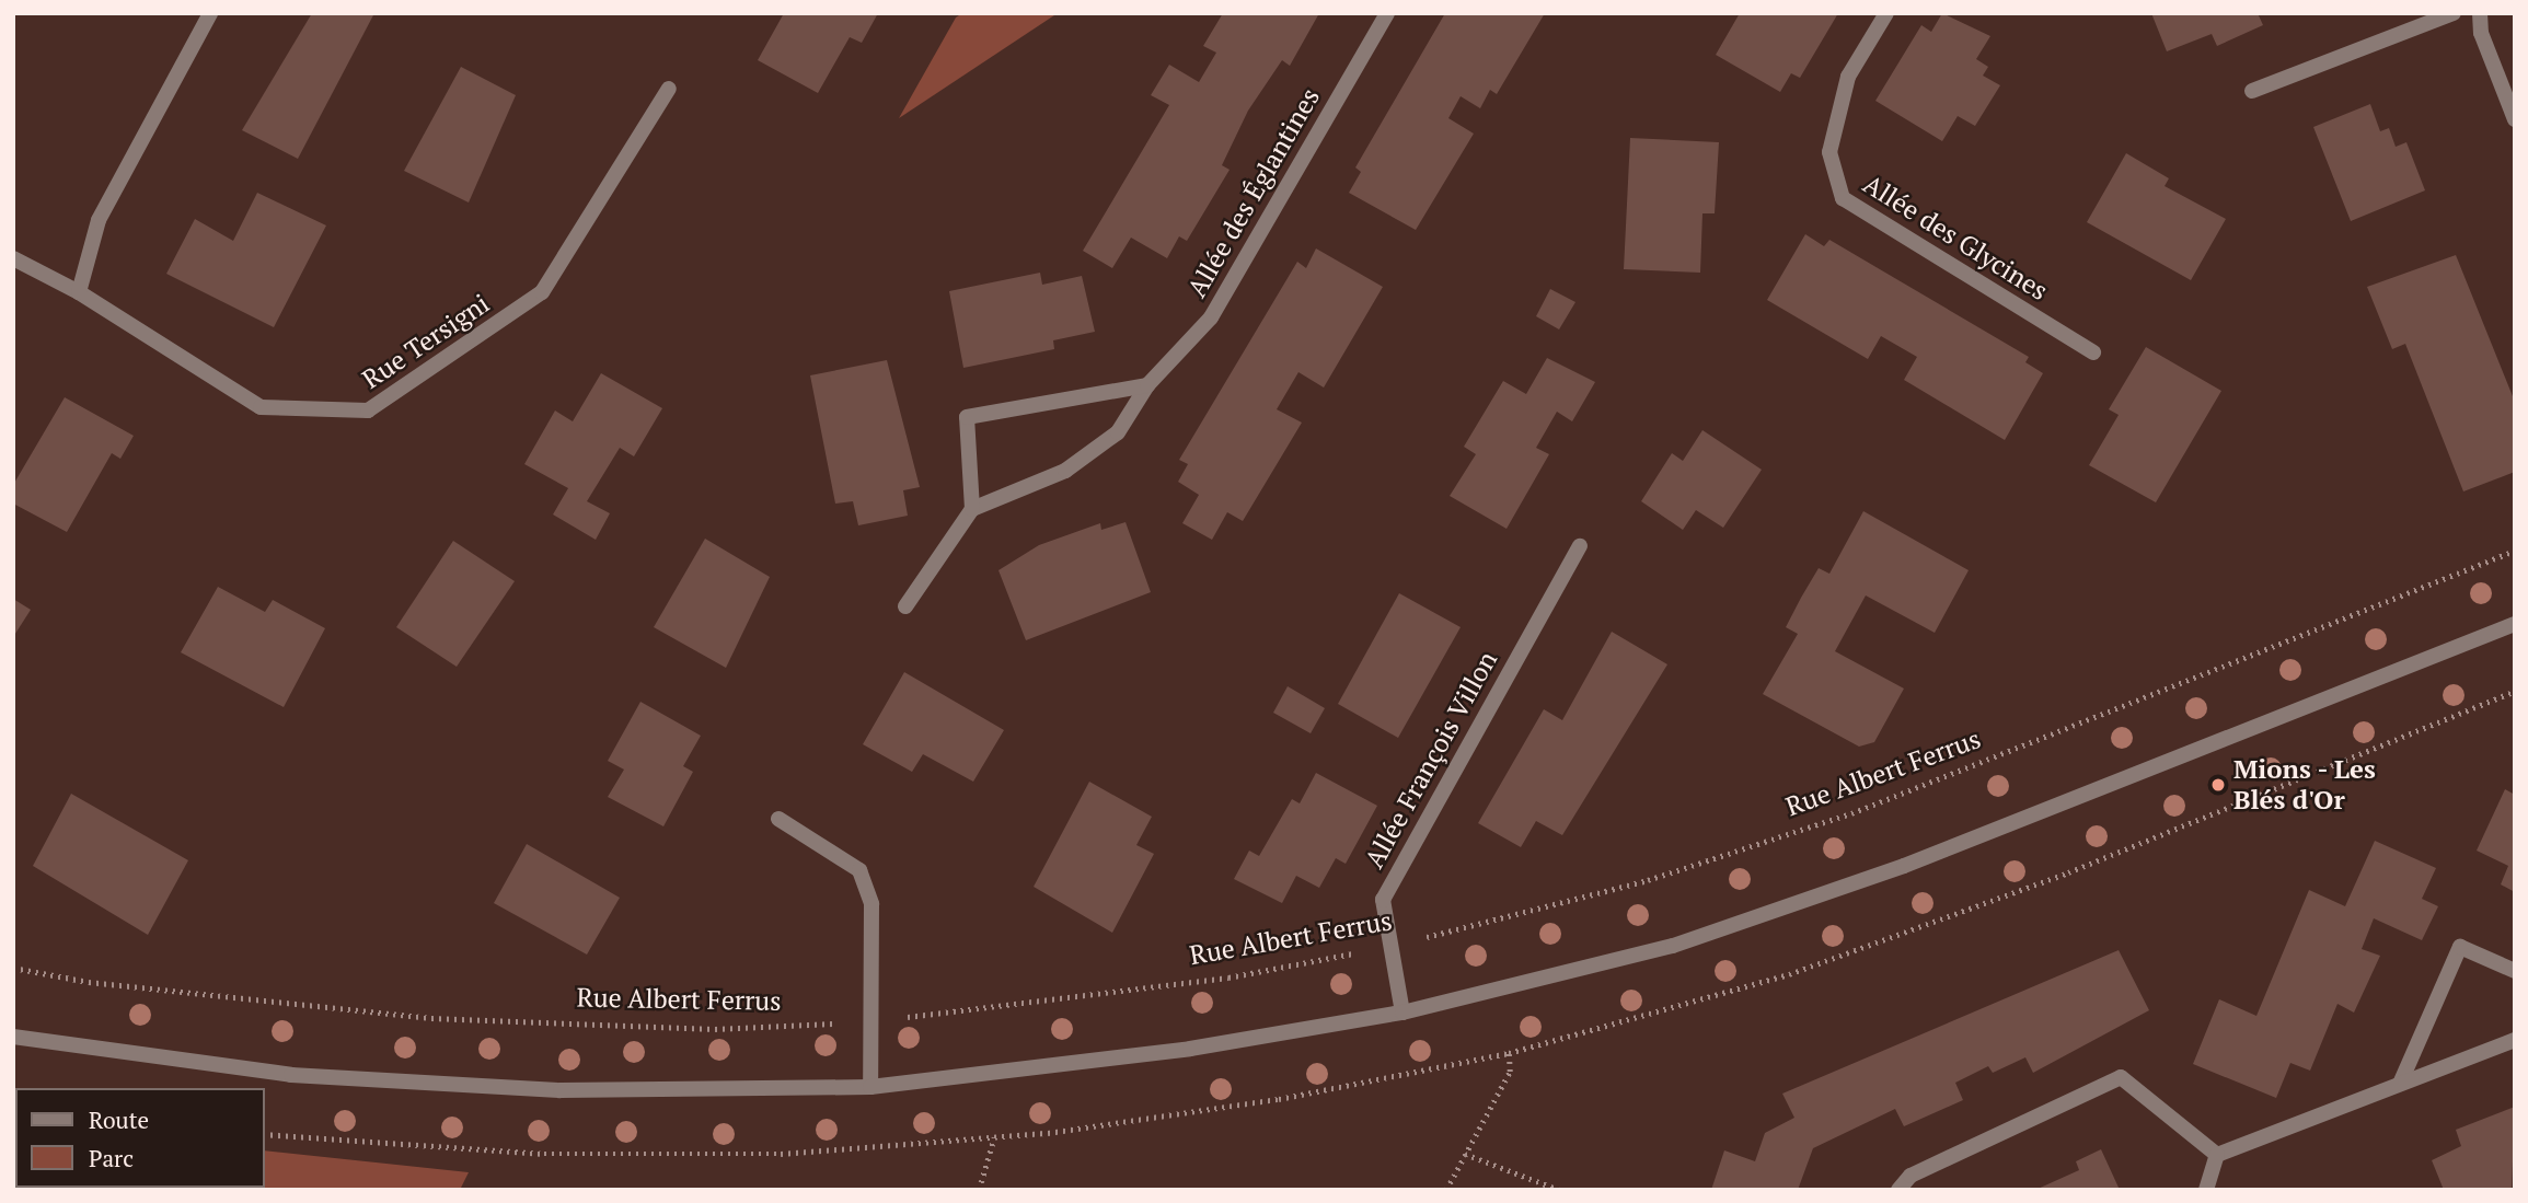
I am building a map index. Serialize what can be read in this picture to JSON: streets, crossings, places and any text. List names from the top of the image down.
{
  "streets": {
    "street": [
      "Allée des Églantines",
      "Allée des Glycines",
      "Rue Tersigni",
      "Allée François Villon"
    ],
    "path": ["Rue Albert Ferrus"]
  },
  "crossings": [
    ["Allée François Villon", "Rue Albert Ferrus"]
  ],
  "places": ["Mions - Les Blés d'Or"],
  "legend": ["Route", "Parc"]
}
